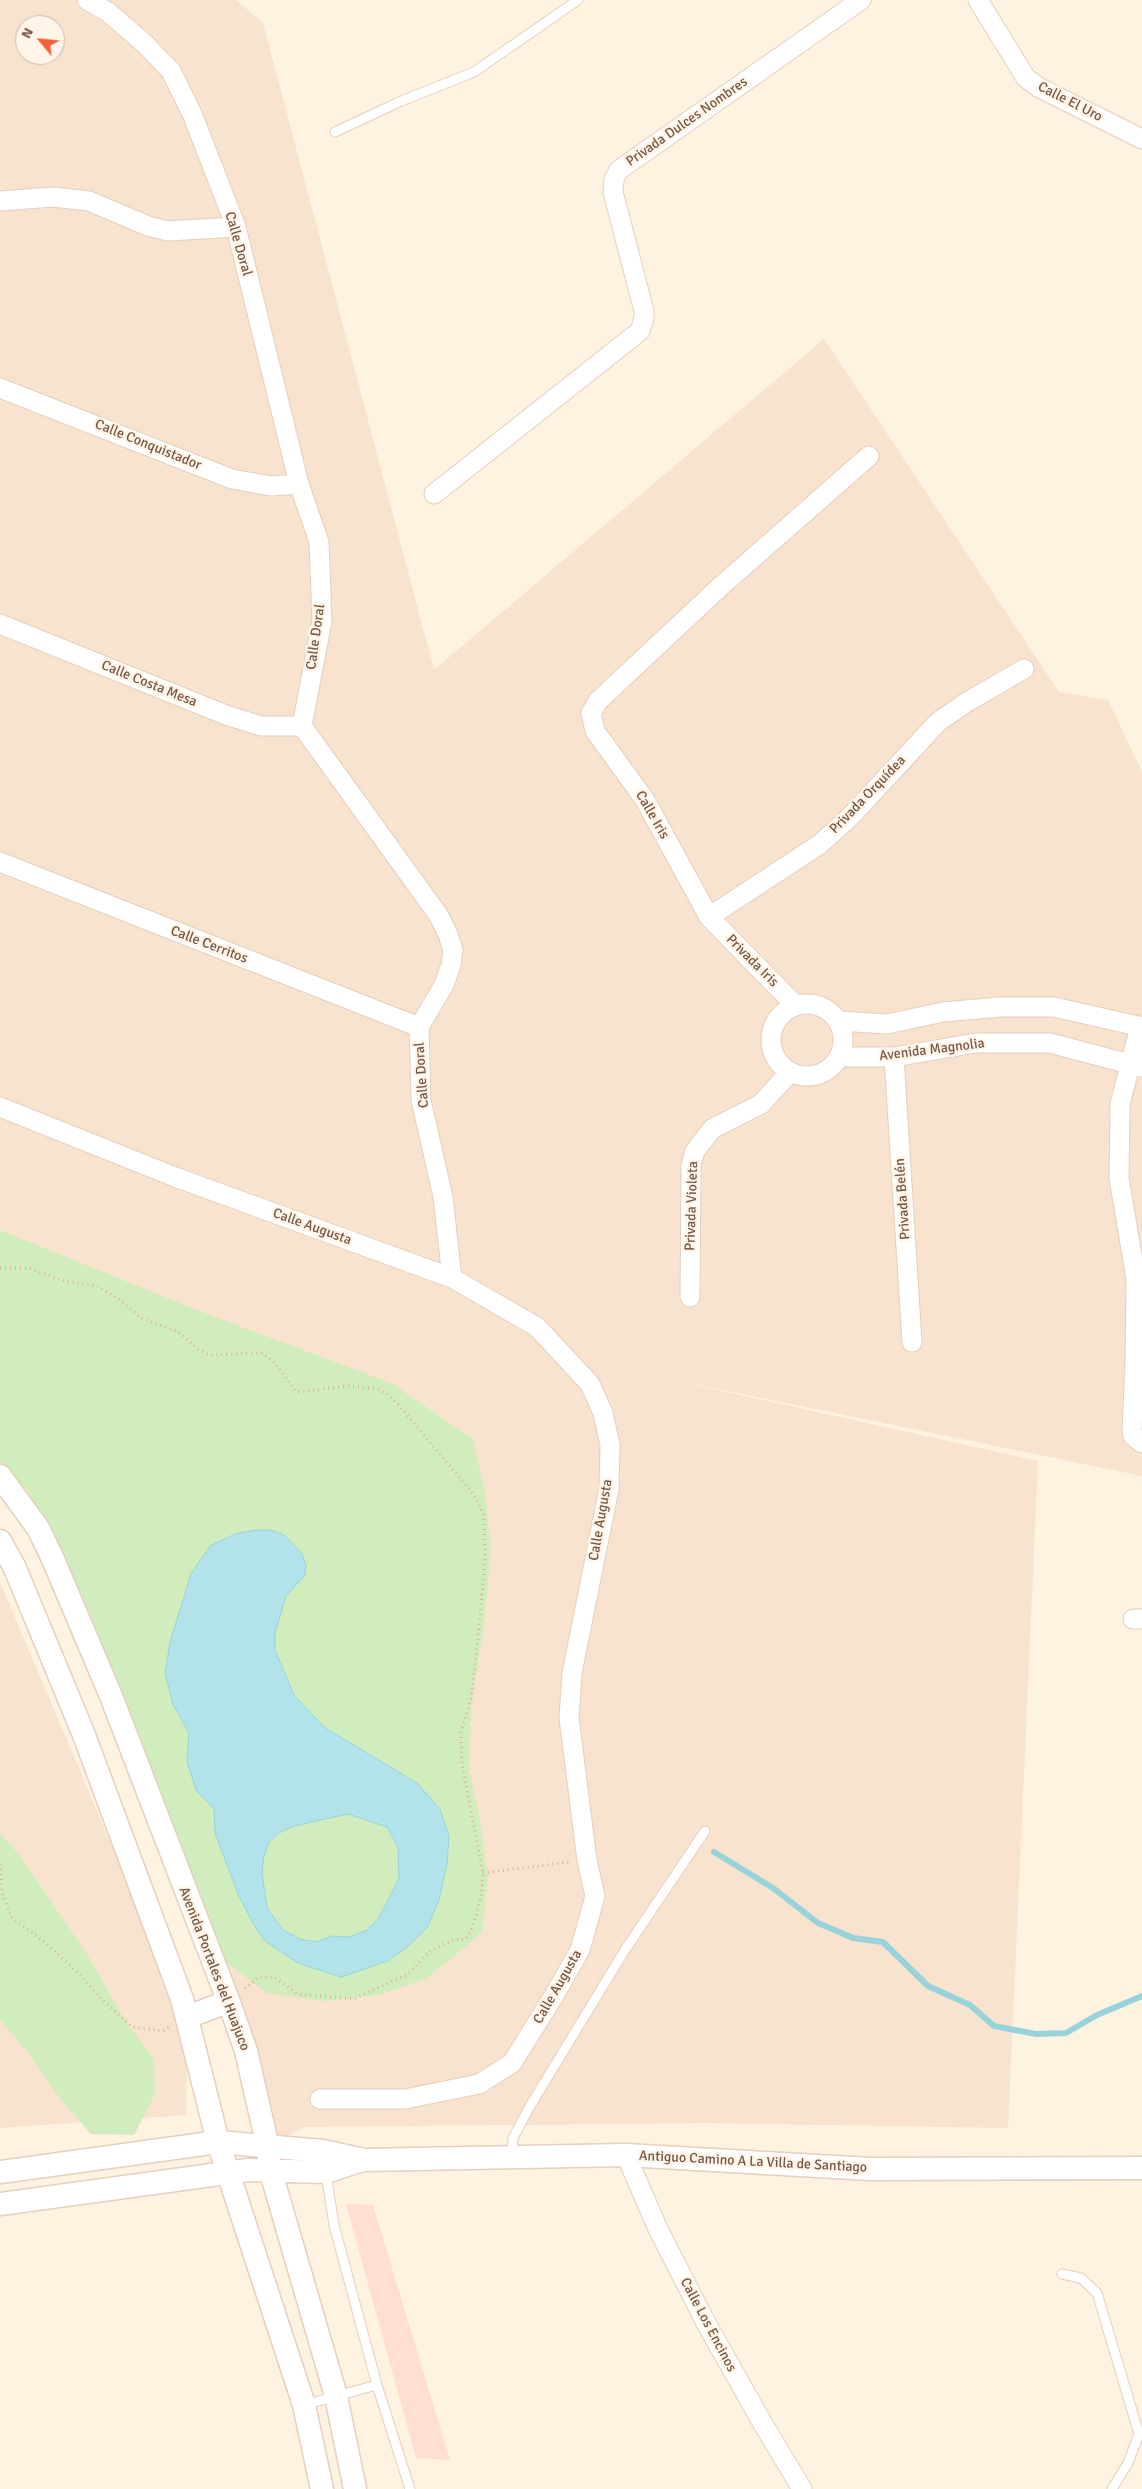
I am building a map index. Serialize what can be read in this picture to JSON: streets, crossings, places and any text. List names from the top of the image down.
{
  "streets": {
    "street": [
      "Calle El Uro",
      "Privada Dulces Nombres",
      "Calle Doral",
      "Calle Conquistador",
      "Calle Costa Mesa",
      "Privada Orquídea",
      "Calle Iris",
      "Calle Cerritos",
      "Privada Iris",
      "Avenida Magnolia",
      "Privada Belén",
      "Privada Violeta",
      "Calle Augusta",
      "Avenida Portales del Huajuco",
      "Antiguo Camino A La Villa de Santiago",
      "Calle Los Encinos"
    ]
  },
  "crossings": [
    ["Calle Doral", "Calle Conquistador"],
    ["Calle Doral", "Calle Costa Mesa"],
    ["Calle Doral", "Calle Cerritos"],
    ["Calle Doral", "Calle Augusta"],
    ["Privada Orquídea", "Calle Iris"],
    ["Privada Orquídea", "Privada Iris"],
    ["Calle Iris", "Privada Iris"],
    ["Privada Iris", "Avenida Magnolia"],
    ["Privada Iris", "Privada Violeta"],
    ["Avenida Magnolia", "Privada Belén"],
    ["Avenida Magnolia", "Privada Violeta"],
    ["Avenida Portales del Huajuco", "Antiguo Camino A La Villa de Santiago"],
    ["Antiguo Camino A La Villa de Santiago", "Calle Los Encinos"]
  ],
  "north": "top left"
}
